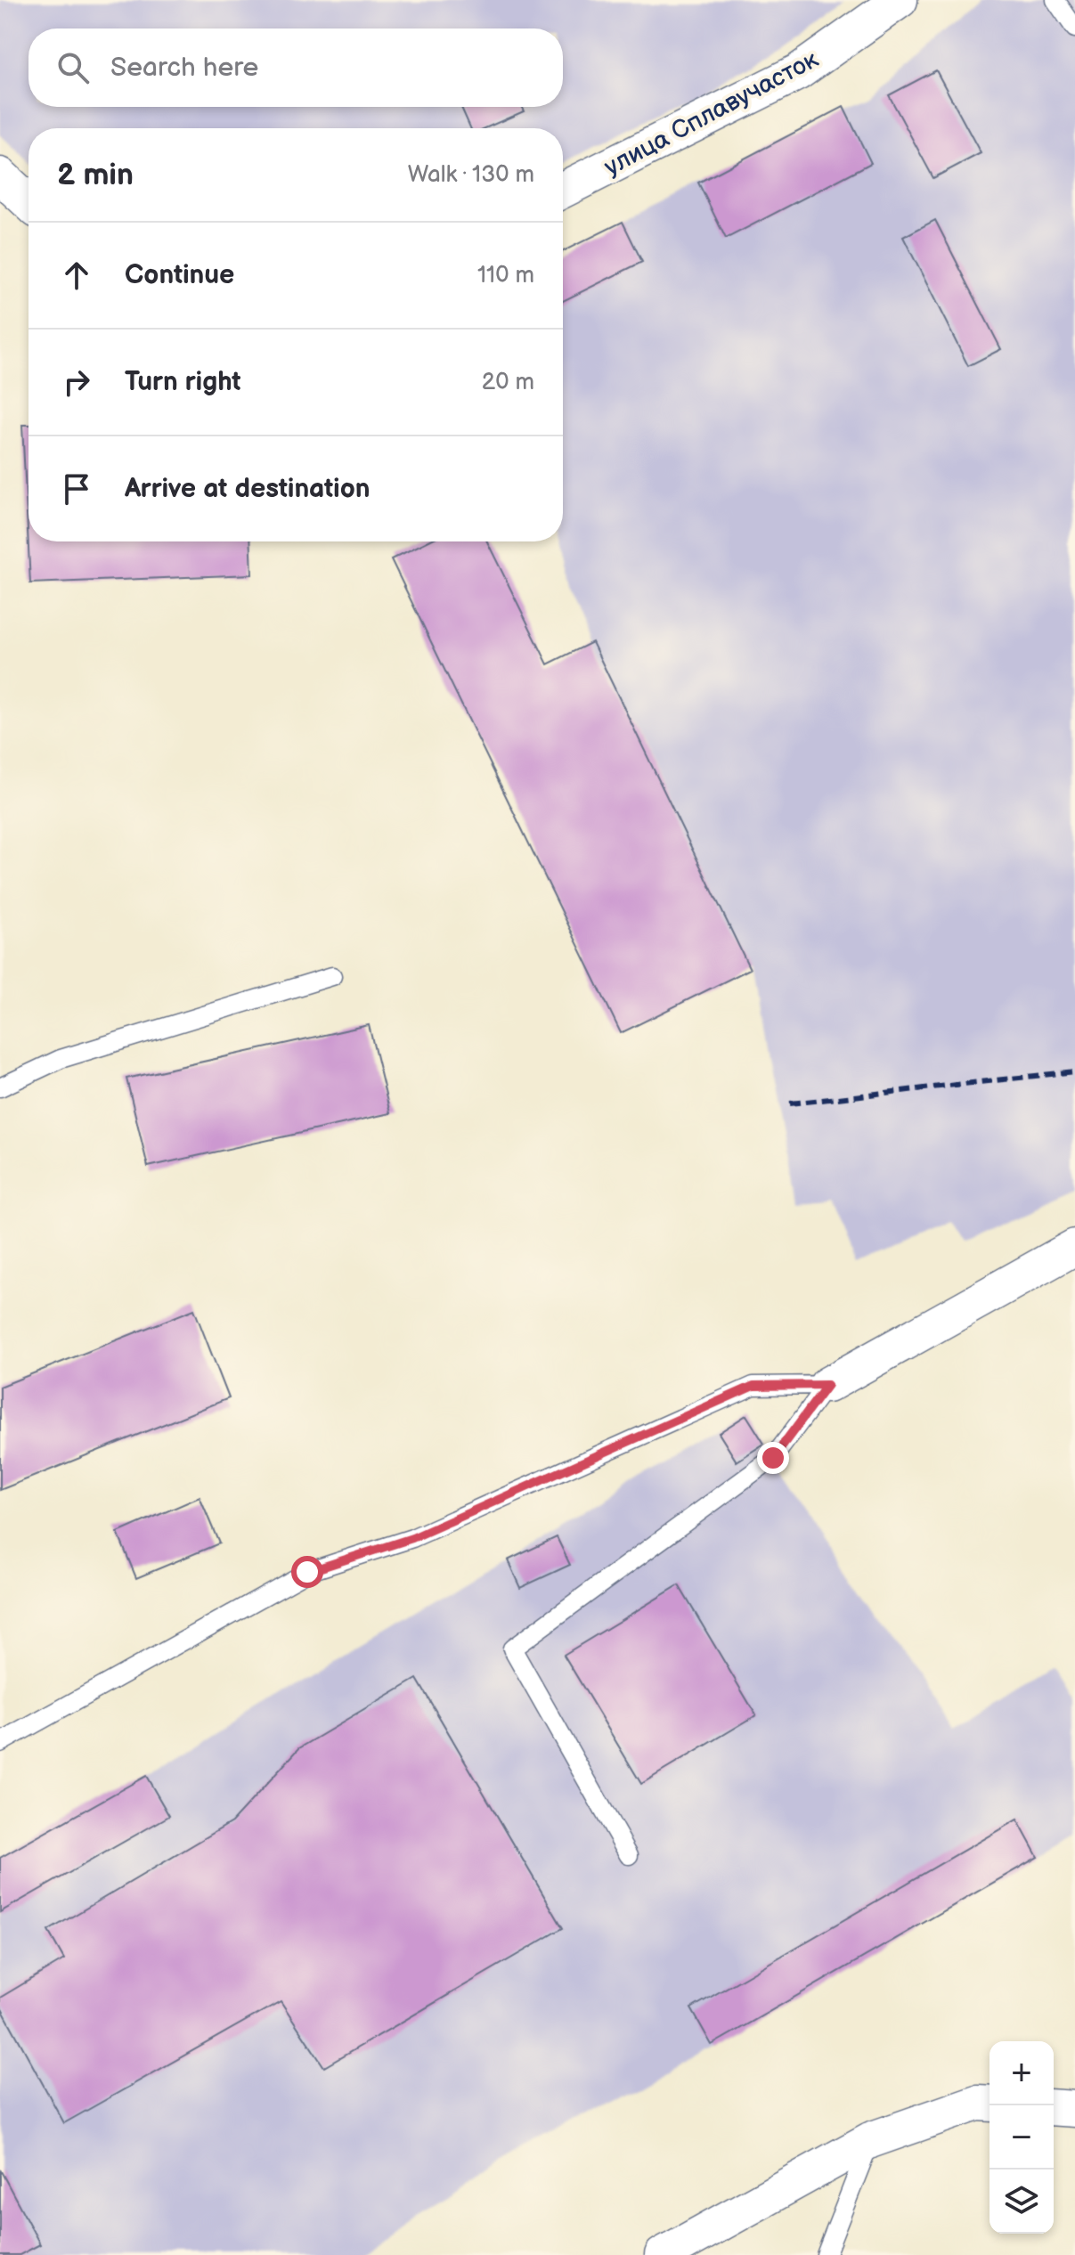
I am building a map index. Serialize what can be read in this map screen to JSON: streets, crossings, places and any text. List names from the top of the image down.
{
  "streets": {
    "street": ["улица Сплавучасток"]
  },
  "page": {
    "search": "Search here",
    "heading": ["2 min", "Walk · 130 m"],
    "list": [
      ["Continue", "110 m"],
      ["Turn right", "20 m"],
      "Arrive at destination"
    ],
    "map_buttons": ["+", "−"]
  }
}
